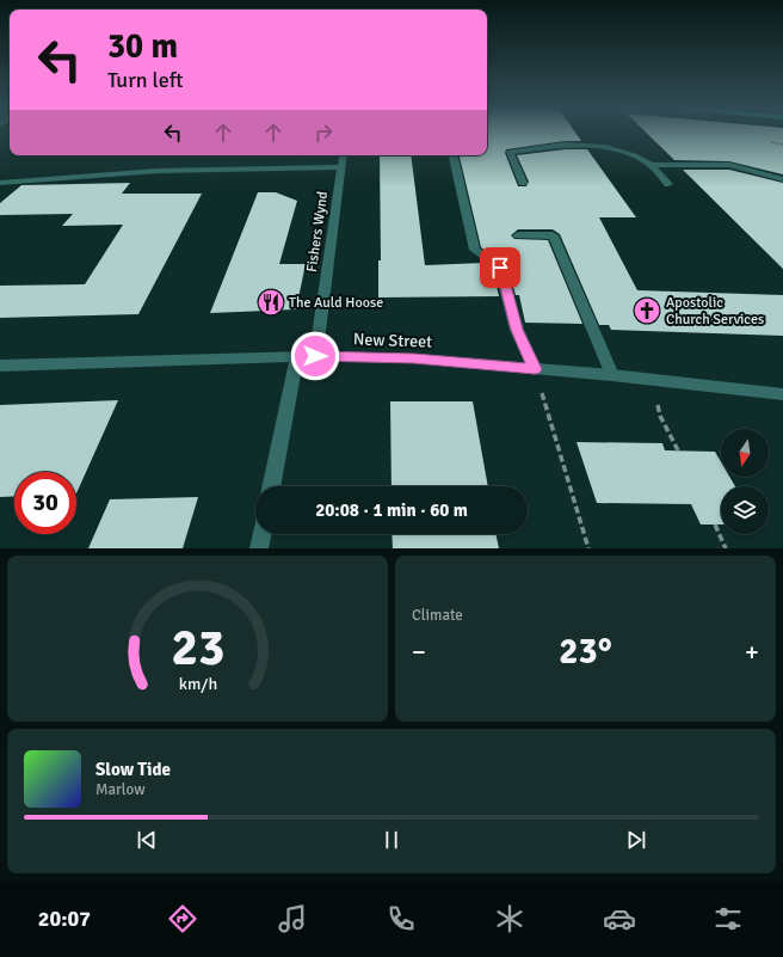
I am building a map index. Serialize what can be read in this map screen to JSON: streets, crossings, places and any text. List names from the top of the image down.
{
  "streets": {
    "street": ["Fishers Wynd", "New Street"]
  },
  "crossings": [
    ["Fishers Wynd", "New Street"]
  ],
  "places": {
    "restaurant": ["The Auld Hoose"],
    "church": ["Apostolic Church Services"]
  },
  "north": "bottom",
  "page": {
    "turn": ["30 m", "Turn left"],
    "limit": "30",
    "trip": "20:08 · 1 min · 60 m",
    "tile": "Climate",
    "heat": ["−", "23°", "+"],
    "song": ["Slow Tide", "Marlow"],
    "tabs": "20:07",
    "gauge": ["23", "km/h"]
  }
}
